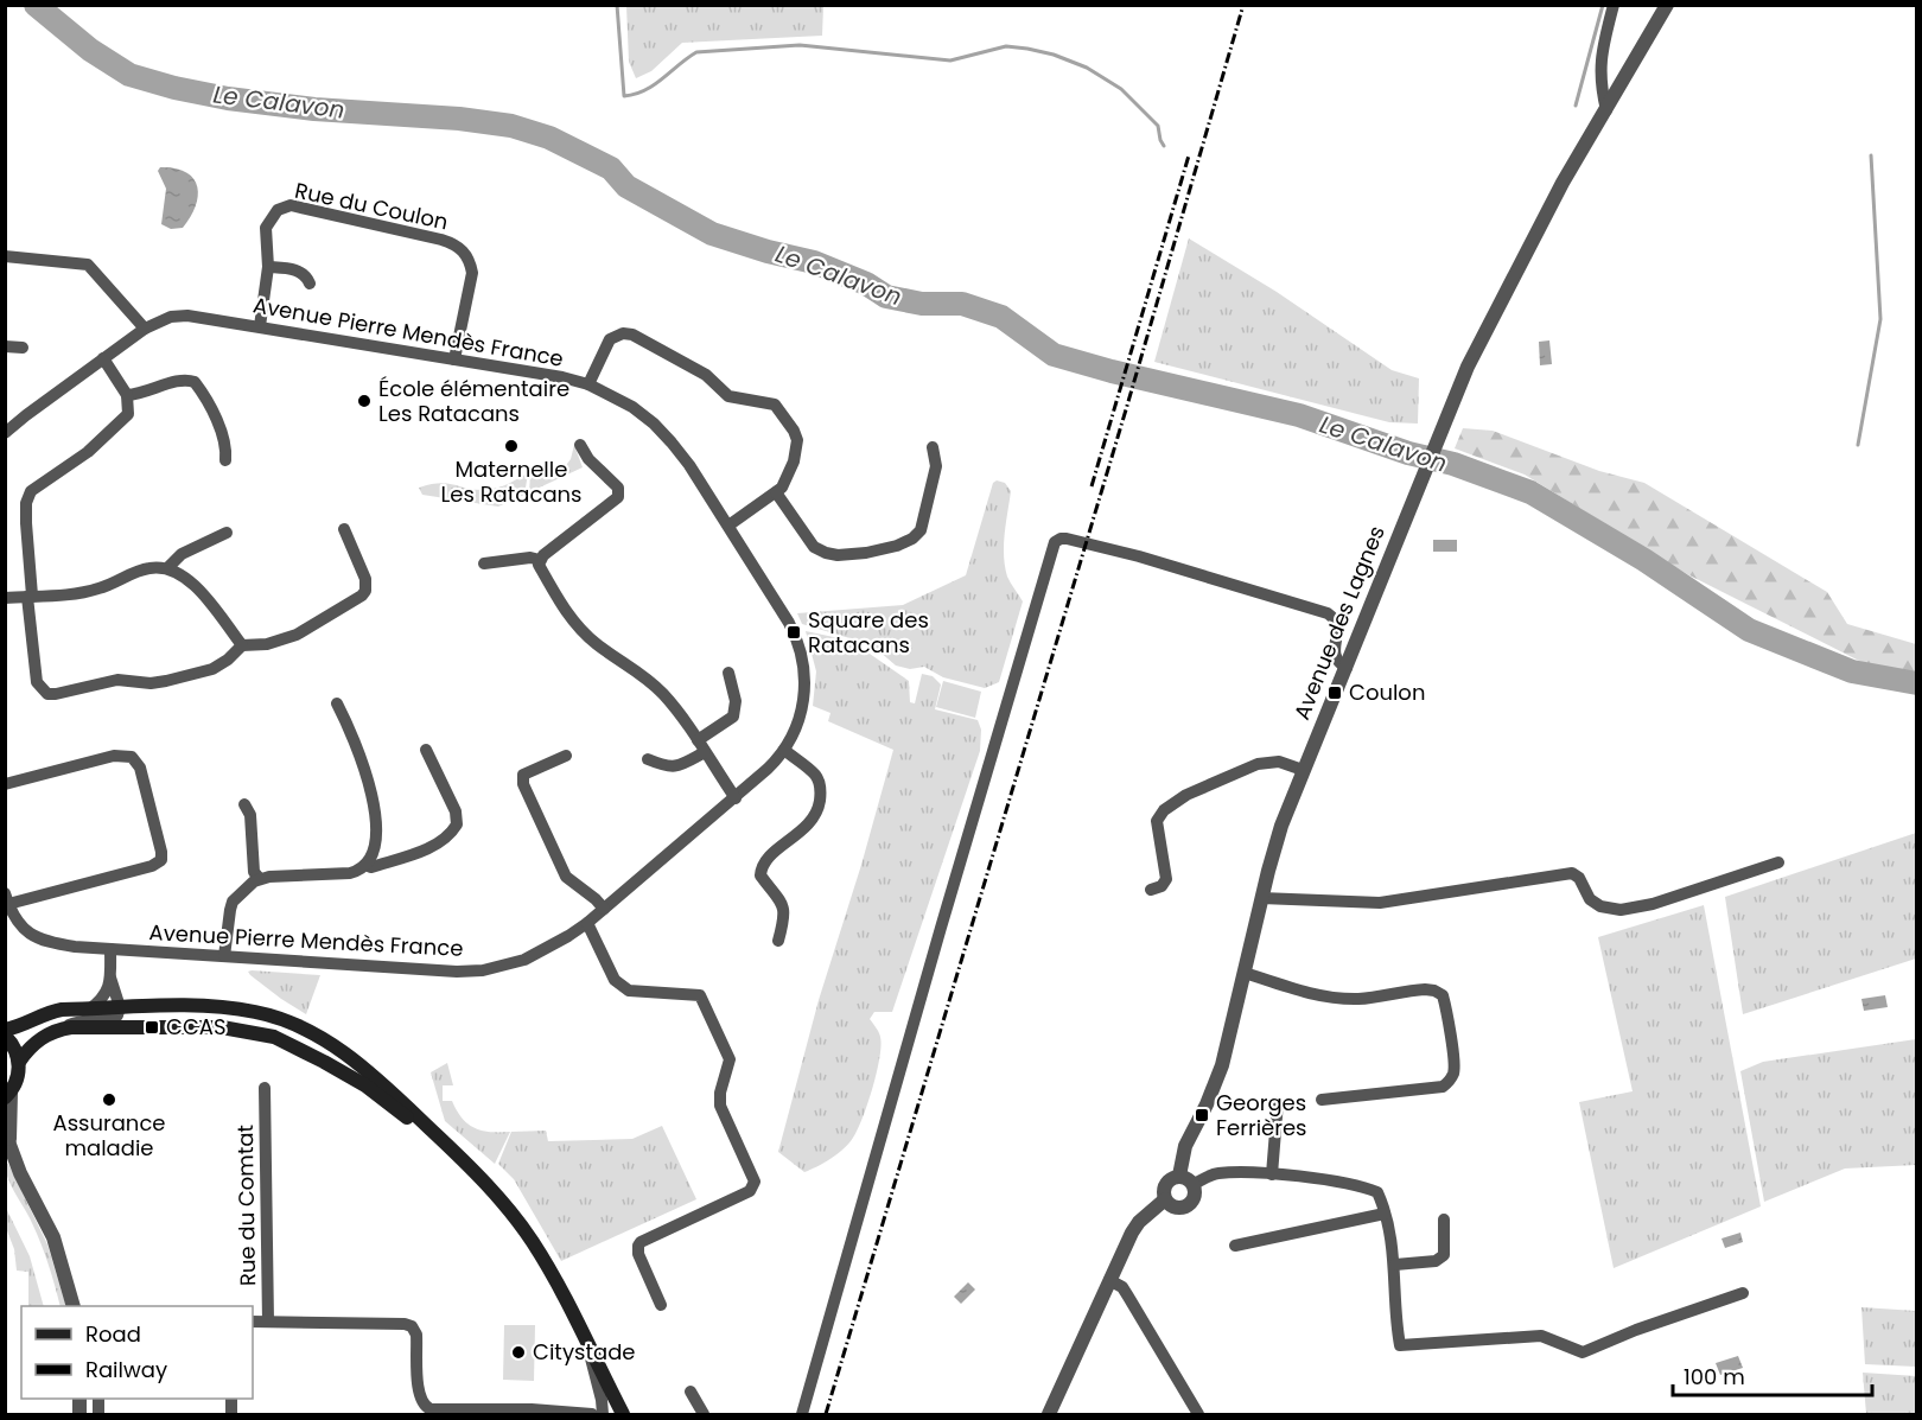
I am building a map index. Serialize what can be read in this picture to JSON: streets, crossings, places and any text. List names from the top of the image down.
{
  "streets": {
    "street": [
      "Rue du Coulon",
      "Avenue Pierre Mendès France",
      "Avenue des Lagnes",
      "Rue du Comtat"
    ]
  },
  "crossings": [
    ["Rue du Coulon", "Avenue Pierre Mendès France"]
  ],
  "water": ["Le Calavon"],
  "places": {
    "other": [
      "École élémentaire Les Ratacans",
      "Maternelle Les Ratacans",
      "Assurance maladie",
      "Citystade"
    ],
    "transit": [
      "Square des Ratacans",
      "Coulon",
      "CCAS",
      "Georges Ferrières"
    ]
  },
  "legend": ["Road", "Railway"],
  "scale_bar": "100 m"
}
